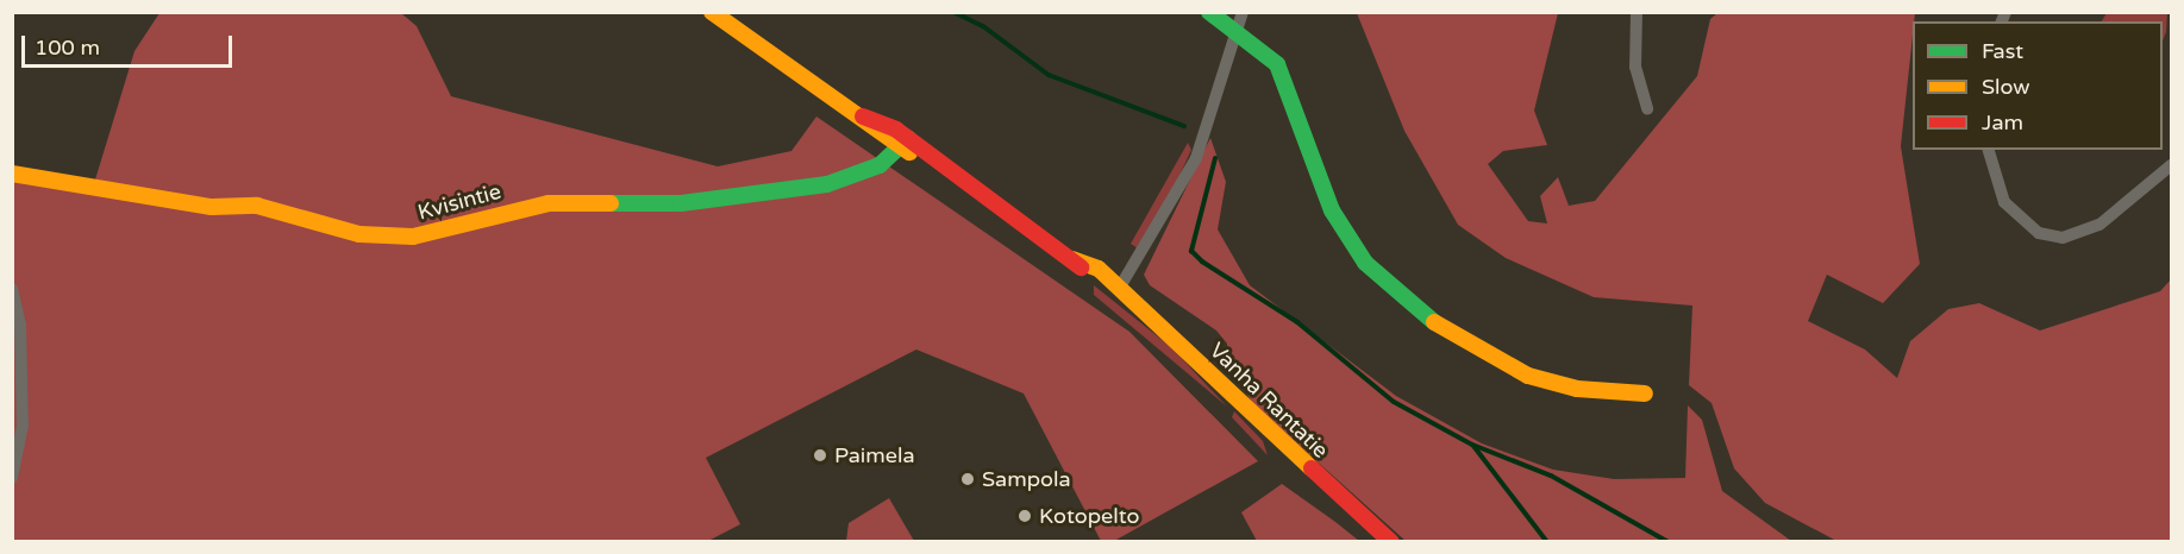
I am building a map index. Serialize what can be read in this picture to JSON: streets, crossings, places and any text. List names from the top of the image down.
{
  "streets": {
    "street": ["Kvisintie", "Vanha Rantatie"]
  },
  "crossings": [
    ["Kvisintie", "Vanha Rantatie"]
  ],
  "places": ["Paimela", "Sampola", "Kotopelto"],
  "legend": ["Fast", "Slow", "Jam"],
  "scale_bar": "100 m"
}
